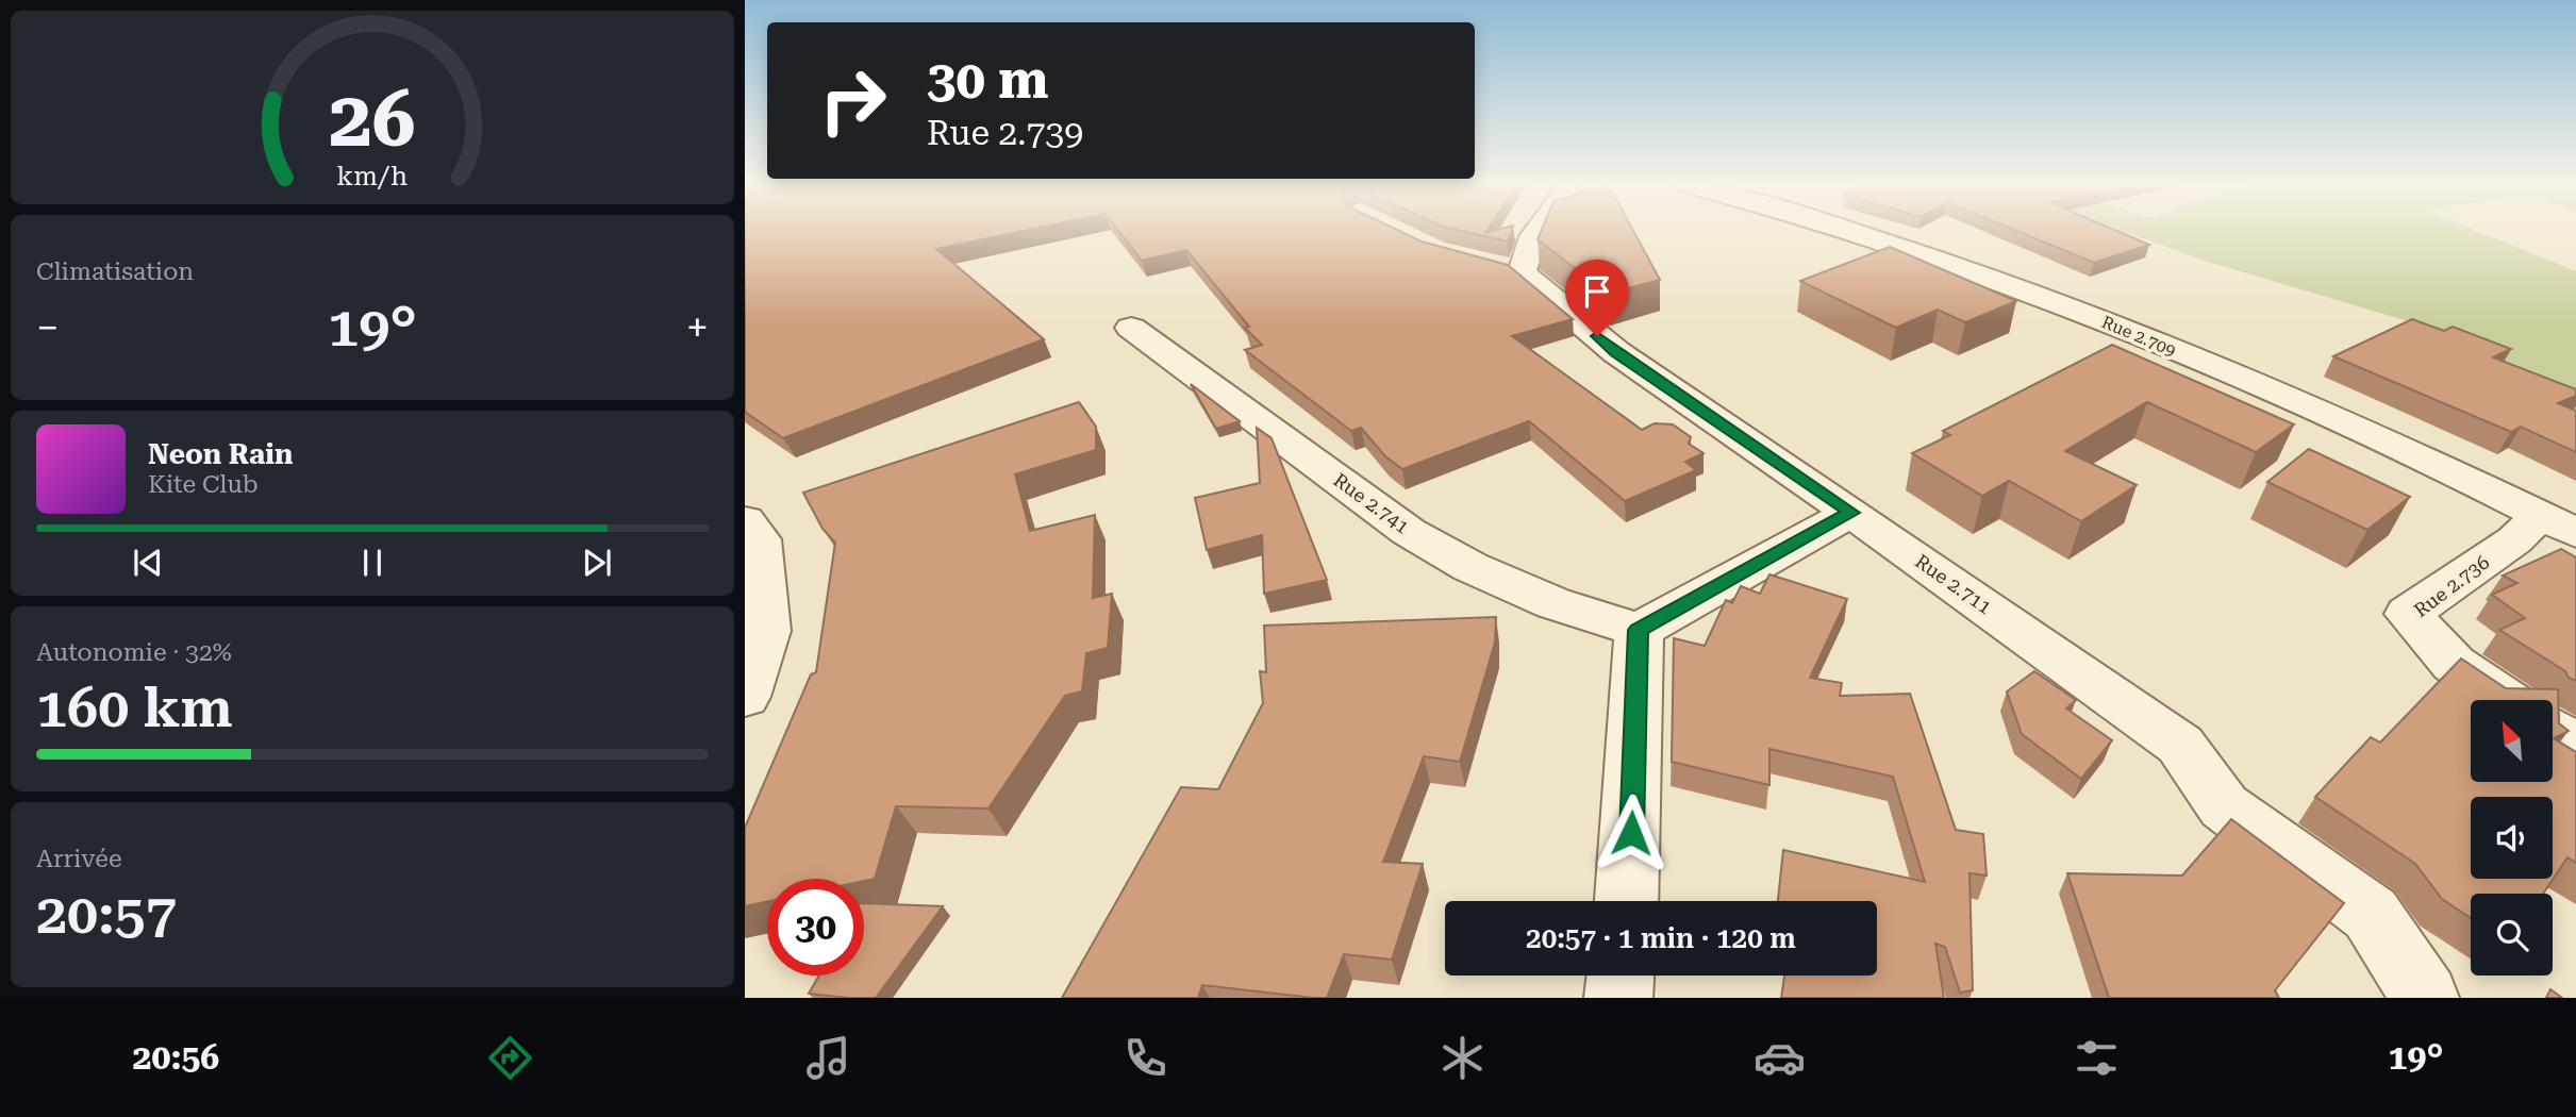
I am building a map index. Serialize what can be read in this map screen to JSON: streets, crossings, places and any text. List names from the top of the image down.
{
  "streets": {
    "street": [
      "Rue 2.709",
      "Rue 2.741",
      "Rue 2.711",
      "Rue 2.736"
    ]
  },
  "crossings": [
    ["Rue 2.709", "Rue 2.736"]
  ],
  "north": "top left",
  "page": {
    "turn": ["30 m", "Rue 2.739"],
    "tile": [
      "Climatisation",
      ["Autonomie · 32%", "160 km"],
      ["Arrivée", "20:57"]
    ],
    "heat": ["−", "19°", "+"],
    "song": ["Neon Rain", "Kite Club"],
    "limit": "30",
    "trip": "20:57 · 1 min · 120 m",
    "tabs": ["20:56", "19°"],
    "gauge": ["26", "km/h"]
  }
}
